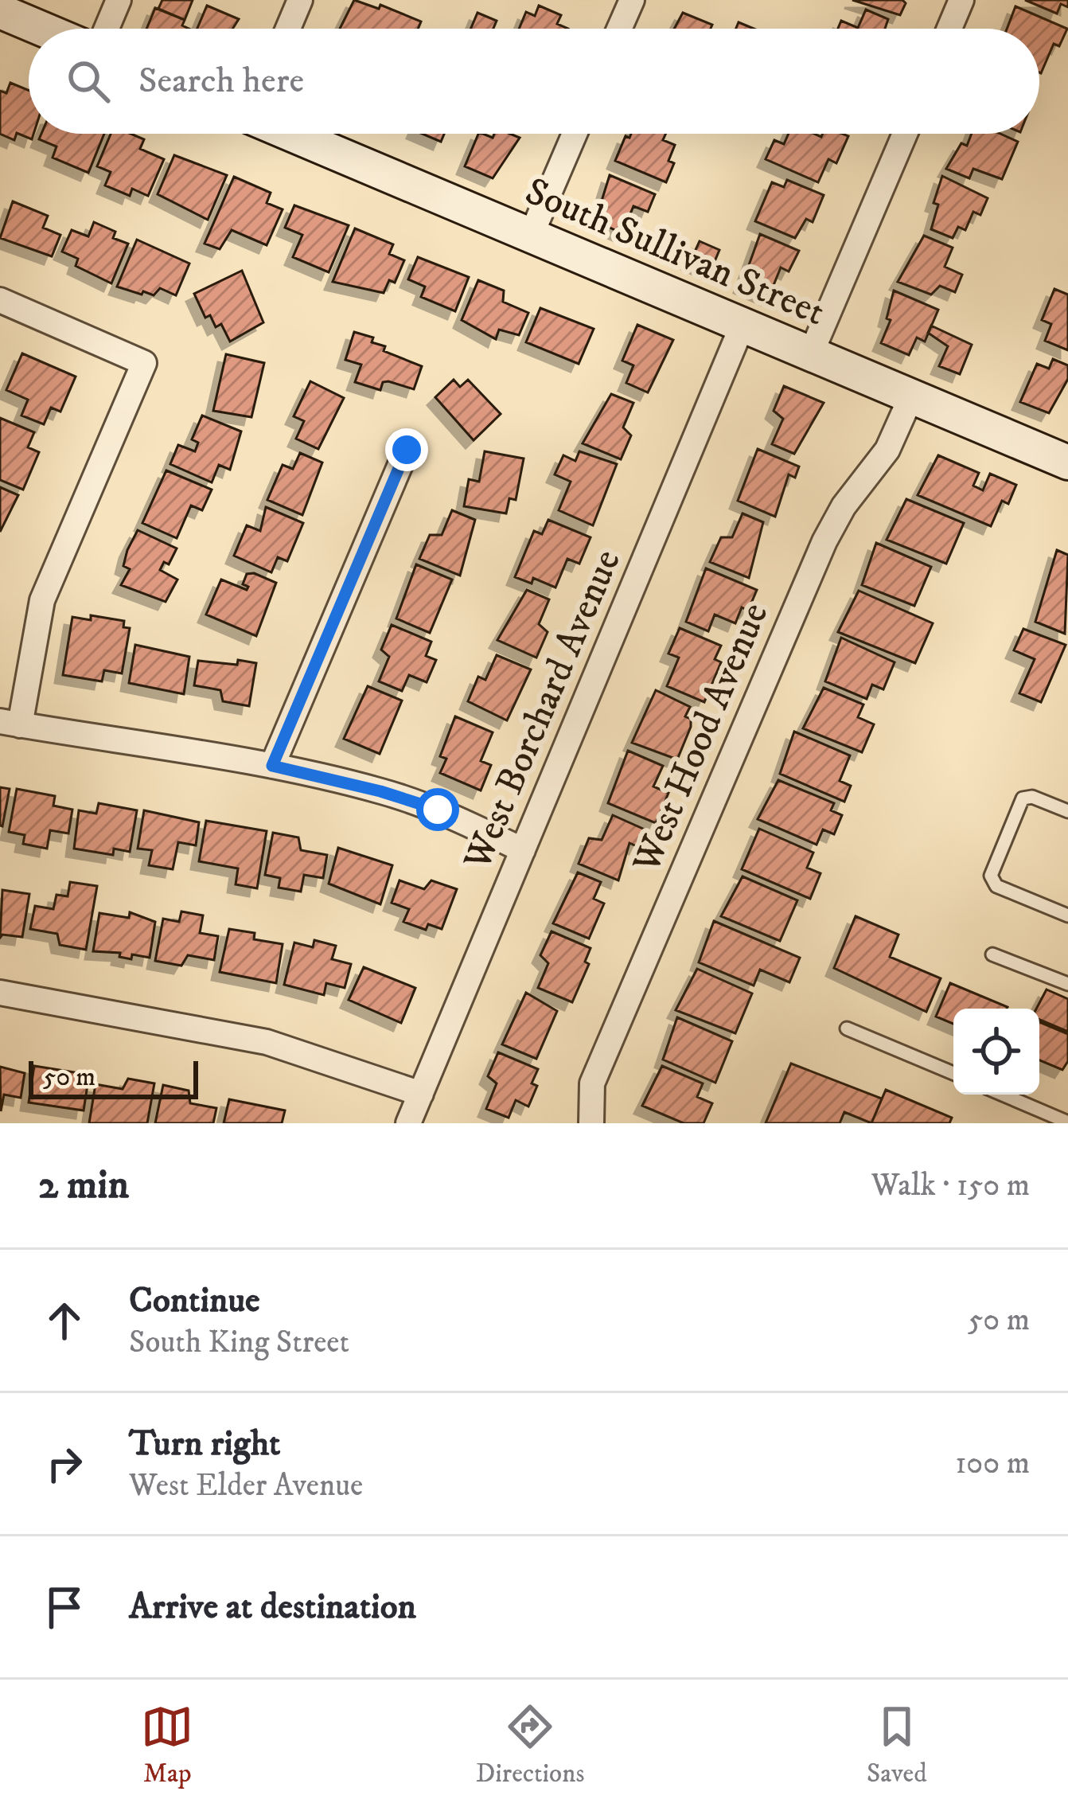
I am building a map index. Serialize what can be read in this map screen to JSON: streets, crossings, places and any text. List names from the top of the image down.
{
  "streets": {
    "street": ["South Sullivan Street", "West Borchard Avenue", "West Hood Avenue"]
  },
  "crossings": [
    ["South Sullivan Street", "West Borchard Avenue"],
    ["South Sullivan Street", "West Hood Avenue"]
  ],
  "scale_bar": "50 m",
  "page": {
    "search": "Search here",
    "scale": "50 m",
    "heading": ["2 min", "Walk · 150 m"],
    "list": [
      ["Continue", "South King Street", "50 m"],
      ["Turn right", "West Elder Avenue", "100 m"],
      "Arrive at destination"
    ],
    "nav": ["Map", "Directions", "Saved"]
  }
}
